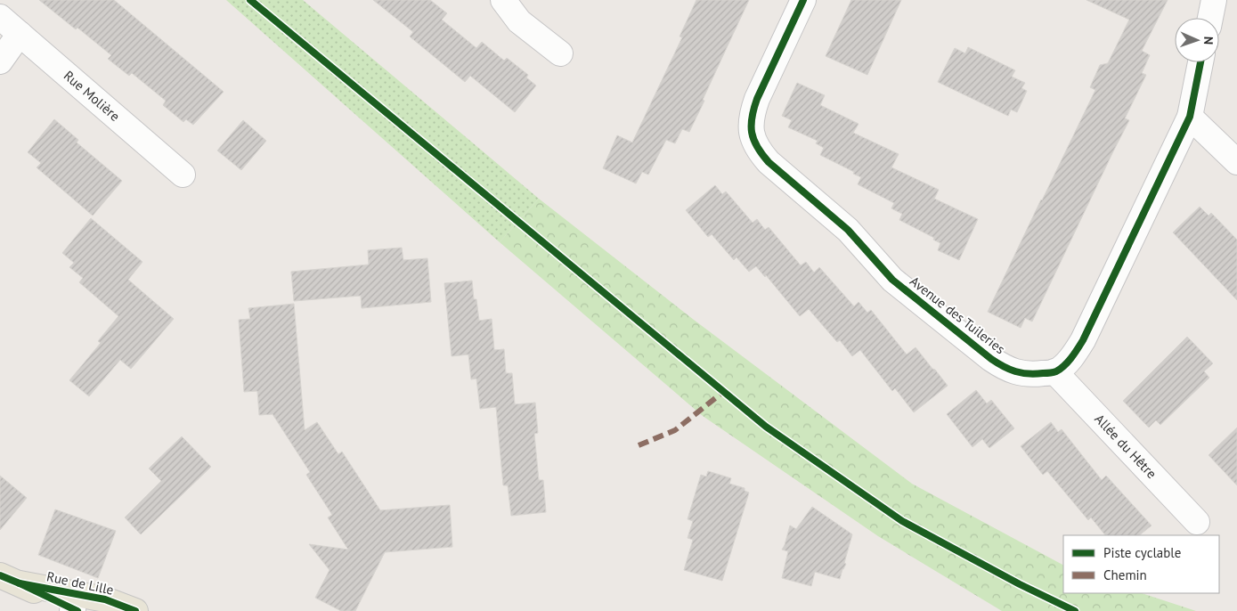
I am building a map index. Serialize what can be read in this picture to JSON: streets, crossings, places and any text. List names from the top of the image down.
{
  "streets": {
    "main road": ["Rue de Lille"],
    "street": ["Rue Molière", "Avenue des Tuileries", "Allée du Hêtre"]
  },
  "crossings": [
    ["Avenue des Tuileries", "Allée du Hêtre"]
  ],
  "legend": ["Piste cyclable", "Chemin"],
  "north": "right"
}
